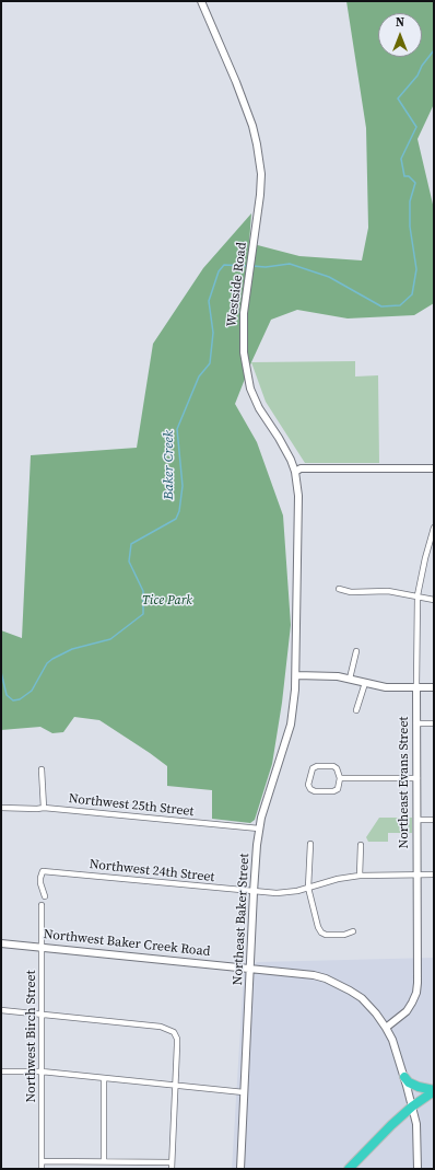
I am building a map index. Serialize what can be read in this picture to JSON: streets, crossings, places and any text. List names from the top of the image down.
{
  "streets": {
    "main road": [
      "Westside Road",
      "Northeast Evans Street",
      "Northeast Baker Street",
      "Northwest Baker Creek Road"
    ],
    "street": ["Northwest 25th Street", "Northwest 24th Street", "Northwest Birch Street"]
  },
  "crossings": [
    ["Westside Road", "Northeast Baker Street"],
    ["Northeast Evans Street", "Northwest 24th Street"],
    ["Northeast Evans Street", "Northwest Baker Creek Road"],
    ["Northwest 25th Street", "Northeast Baker Street"],
    ["Northwest 24th Street", "Northeast Baker Street"],
    ["Northeast Baker Street", "Northwest Baker Creek Road"],
    ["Northwest Baker Creek Road", "Northwest Birch Street"]
  ],
  "water": ["Baker Creek"],
  "parks": ["Tice Park"],
  "north": "top"
}
